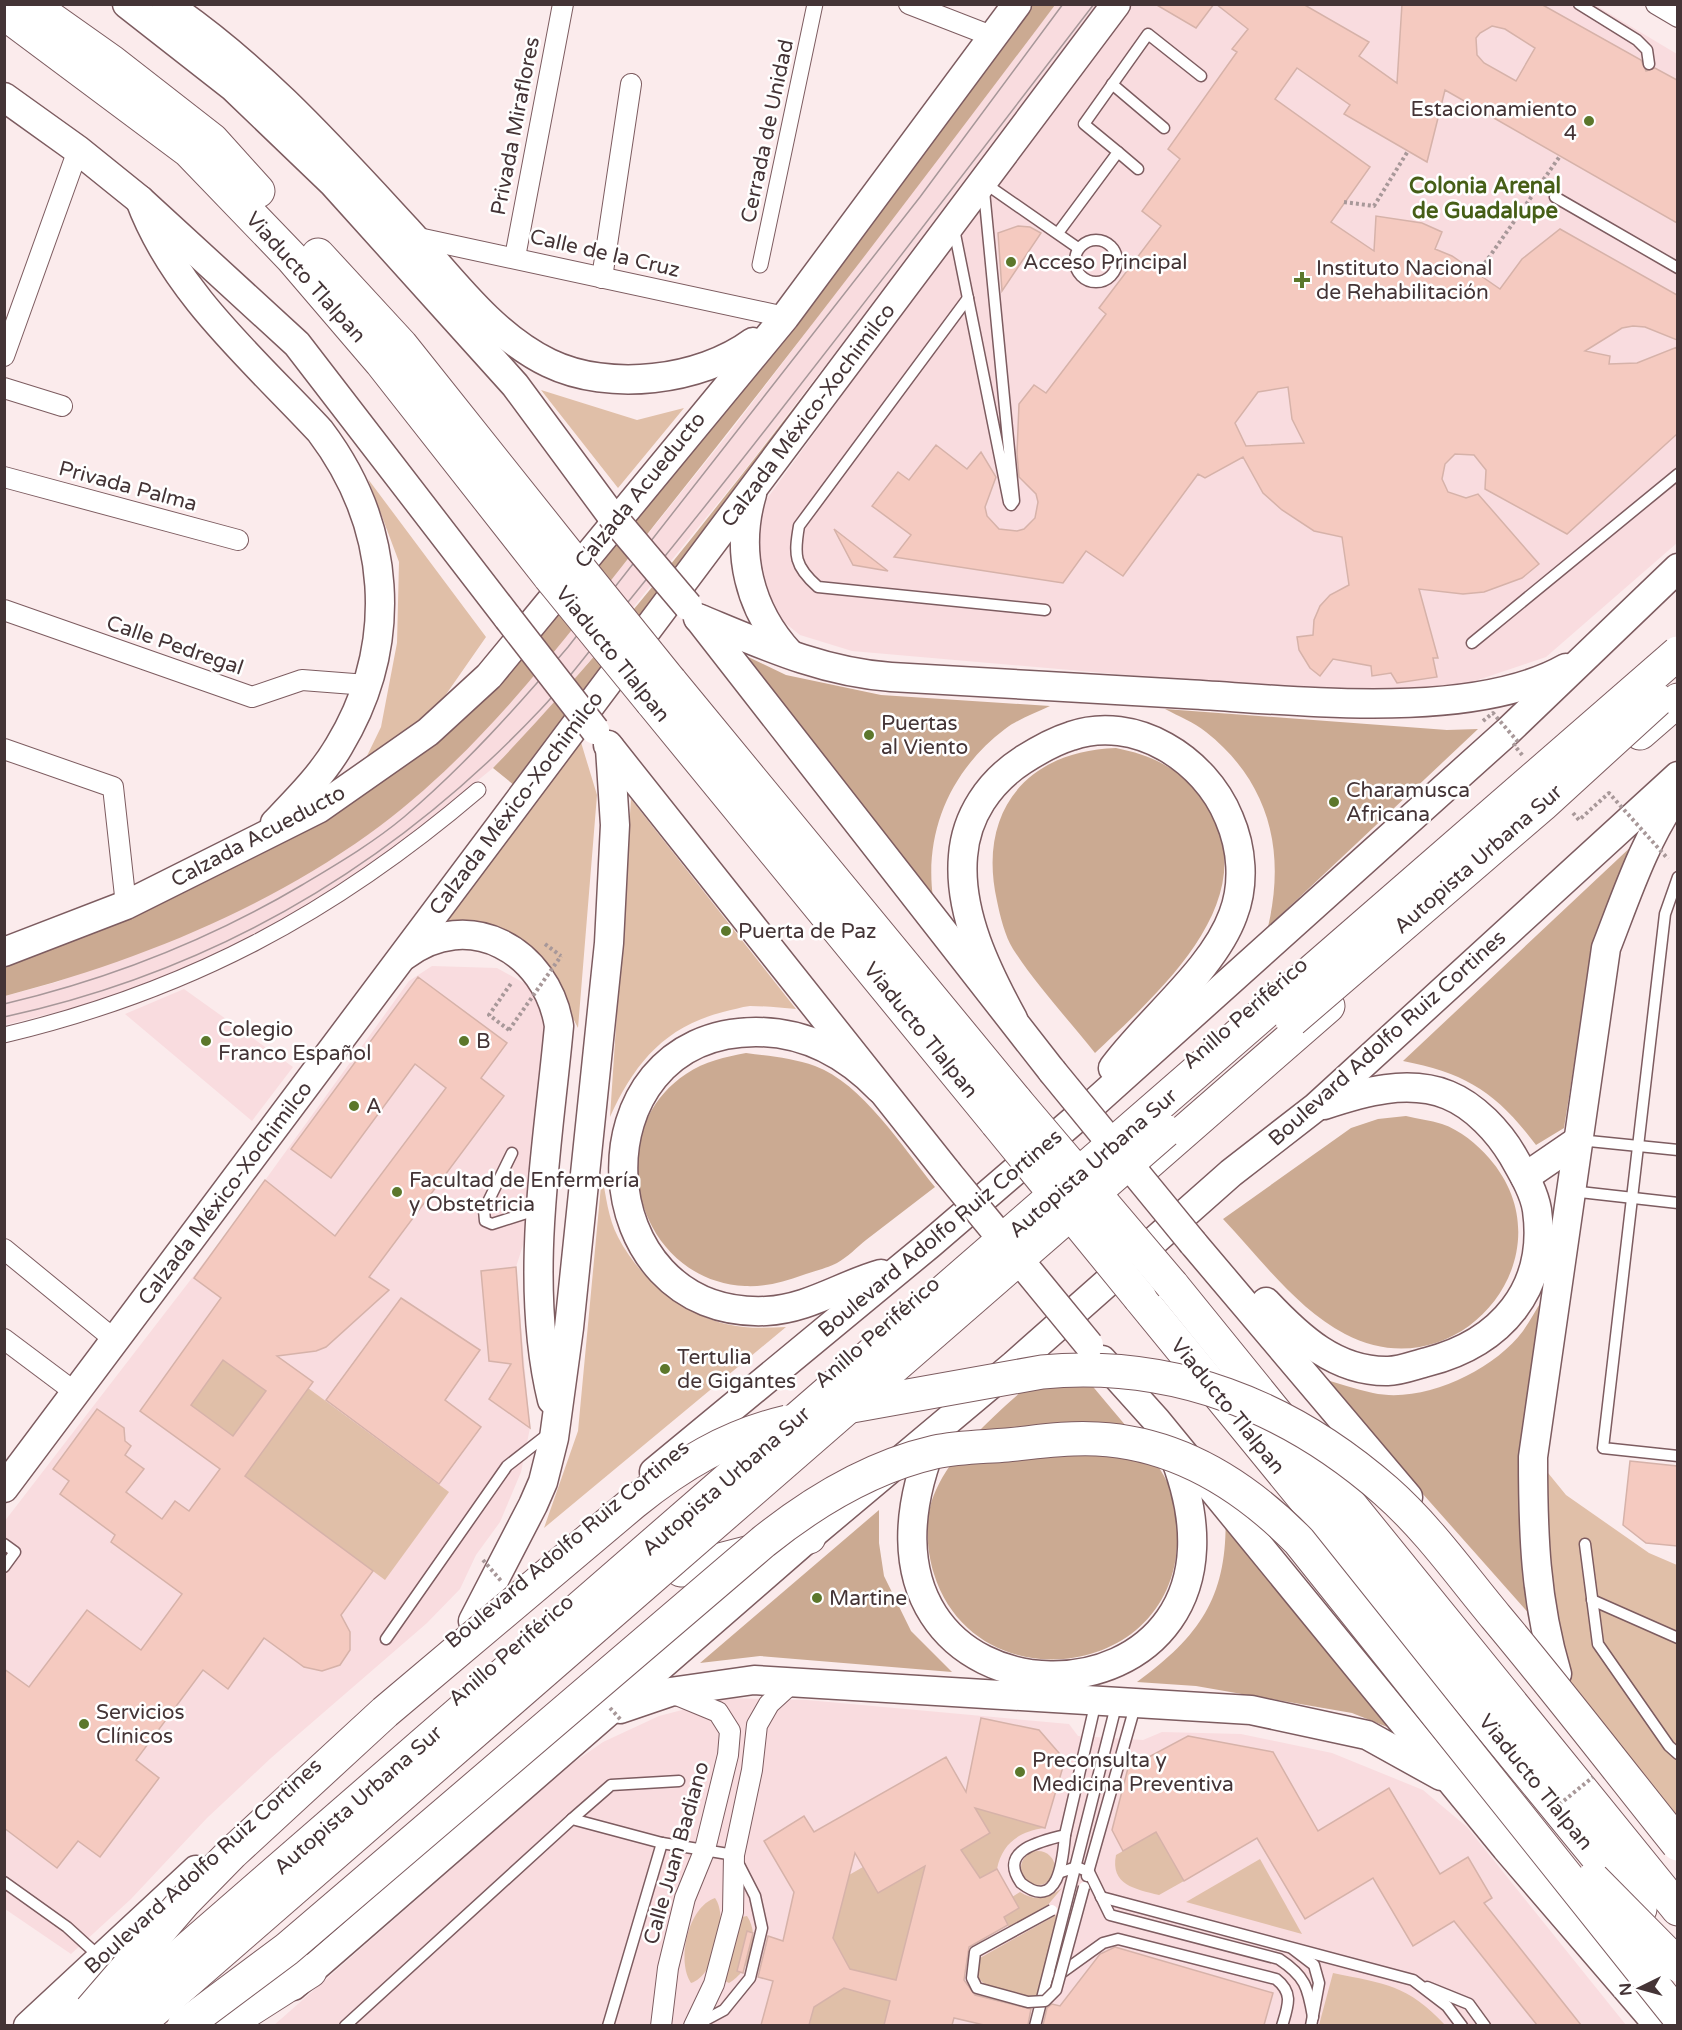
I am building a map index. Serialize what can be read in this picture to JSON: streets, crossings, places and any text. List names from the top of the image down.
{
  "streets": {
    "highway": ["Viaducto Tlalpan", "Autopista Urbana Sur", "Anillo Periférico"],
    "main road": ["Calzada México-Xochimilco", "Calzada Acueducto", "Boulevard Adolfo Ruiz Cortines"],
    "street": [
      "Privada Miraflores",
      "Cerrada de Unidad",
      "Calle de la Cruz",
      "Privada Palma",
      "Calle Pedregal",
      "Calle Juan Badiano"
    ]
  },
  "crossings": [
    ["Privada Miraflores", "Calle de la Cruz"],
    ["Calle de la Cruz", "Calzada Acueducto"]
  ],
  "districts": ["Colonia Arenal de Guadalupe"],
  "places": {
    "other": [
      "Estacionamiento 4",
      "Acceso Principal",
      "Puertas al Viento",
      "Charamusca Africana",
      "Puerta de Paz",
      "Colegio Franco Español",
      "B",
      "A",
      "Facultad de Enfermería y Obstetricia",
      "Tertulia de Gigantes",
      "Martine",
      "Servicios Clínicos",
      "Preconsulta y Medicina Preventiva"
    ],
    "health": ["Instituto Nacional de Rehabilitación"]
  },
  "north": "left"
}
